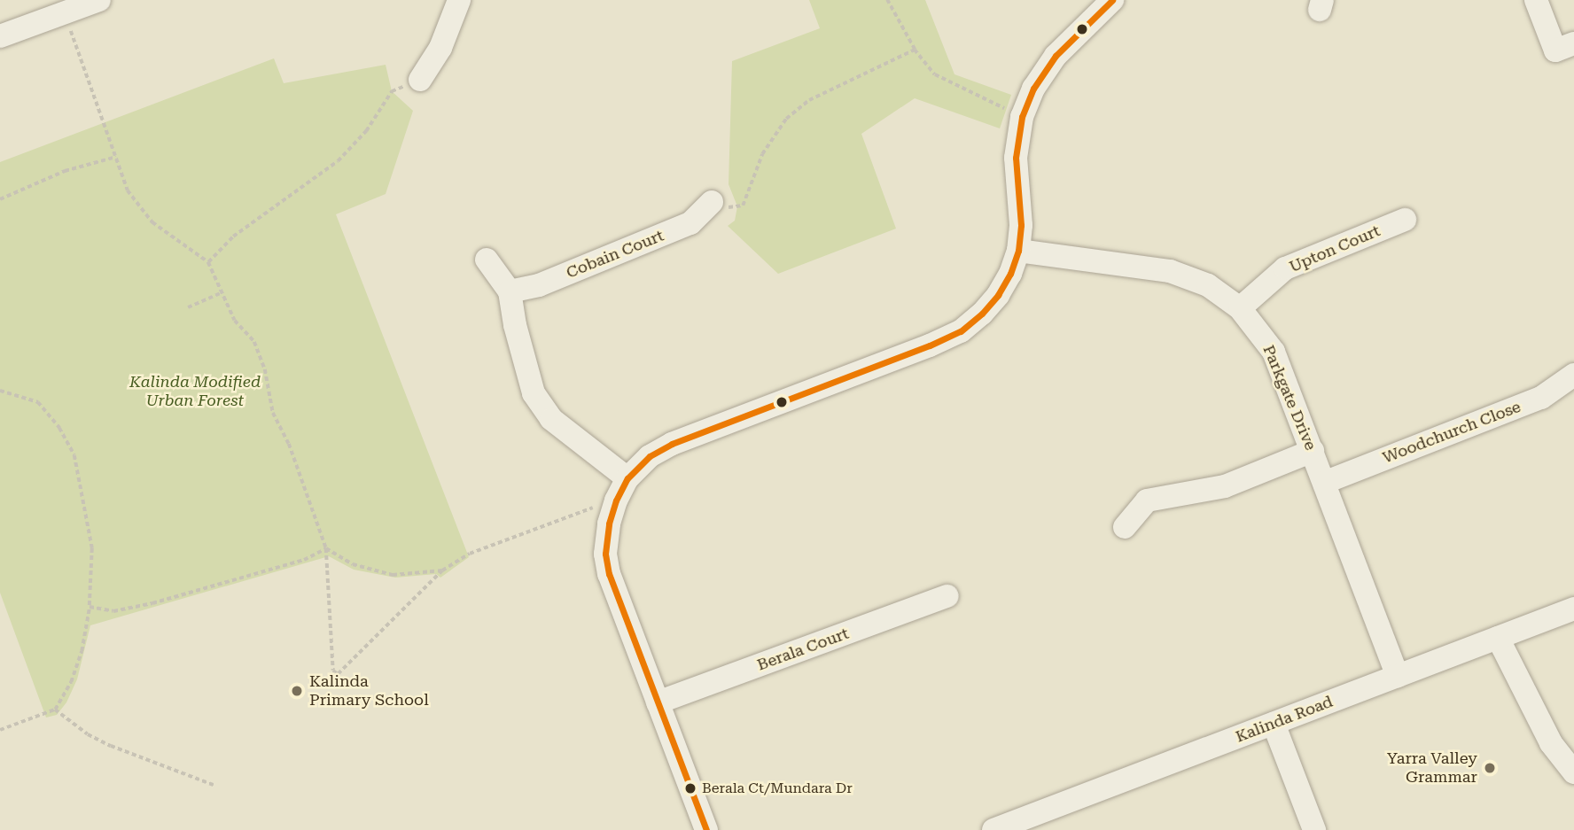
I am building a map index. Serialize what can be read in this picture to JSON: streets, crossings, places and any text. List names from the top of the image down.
{
  "streets": {
    "street": [
      "Upton Court",
      "Cobain Court",
      "Parkgate Drive",
      "Woodchurch Close",
      "Berala Court",
      "Kalinda Road"
    ]
  },
  "crossings": [
    ["Upton Court", "Parkgate Drive"],
    ["Parkgate Drive", "Woodchurch Close"],
    ["Parkgate Drive", "Kalinda Road"]
  ],
  "parks": ["Kalinda Modified Urban Forest"],
  "places": ["Kalinda Primary School", "Yarra Valley Grammar", "Berala Ct/Mundara Dr"]
}
